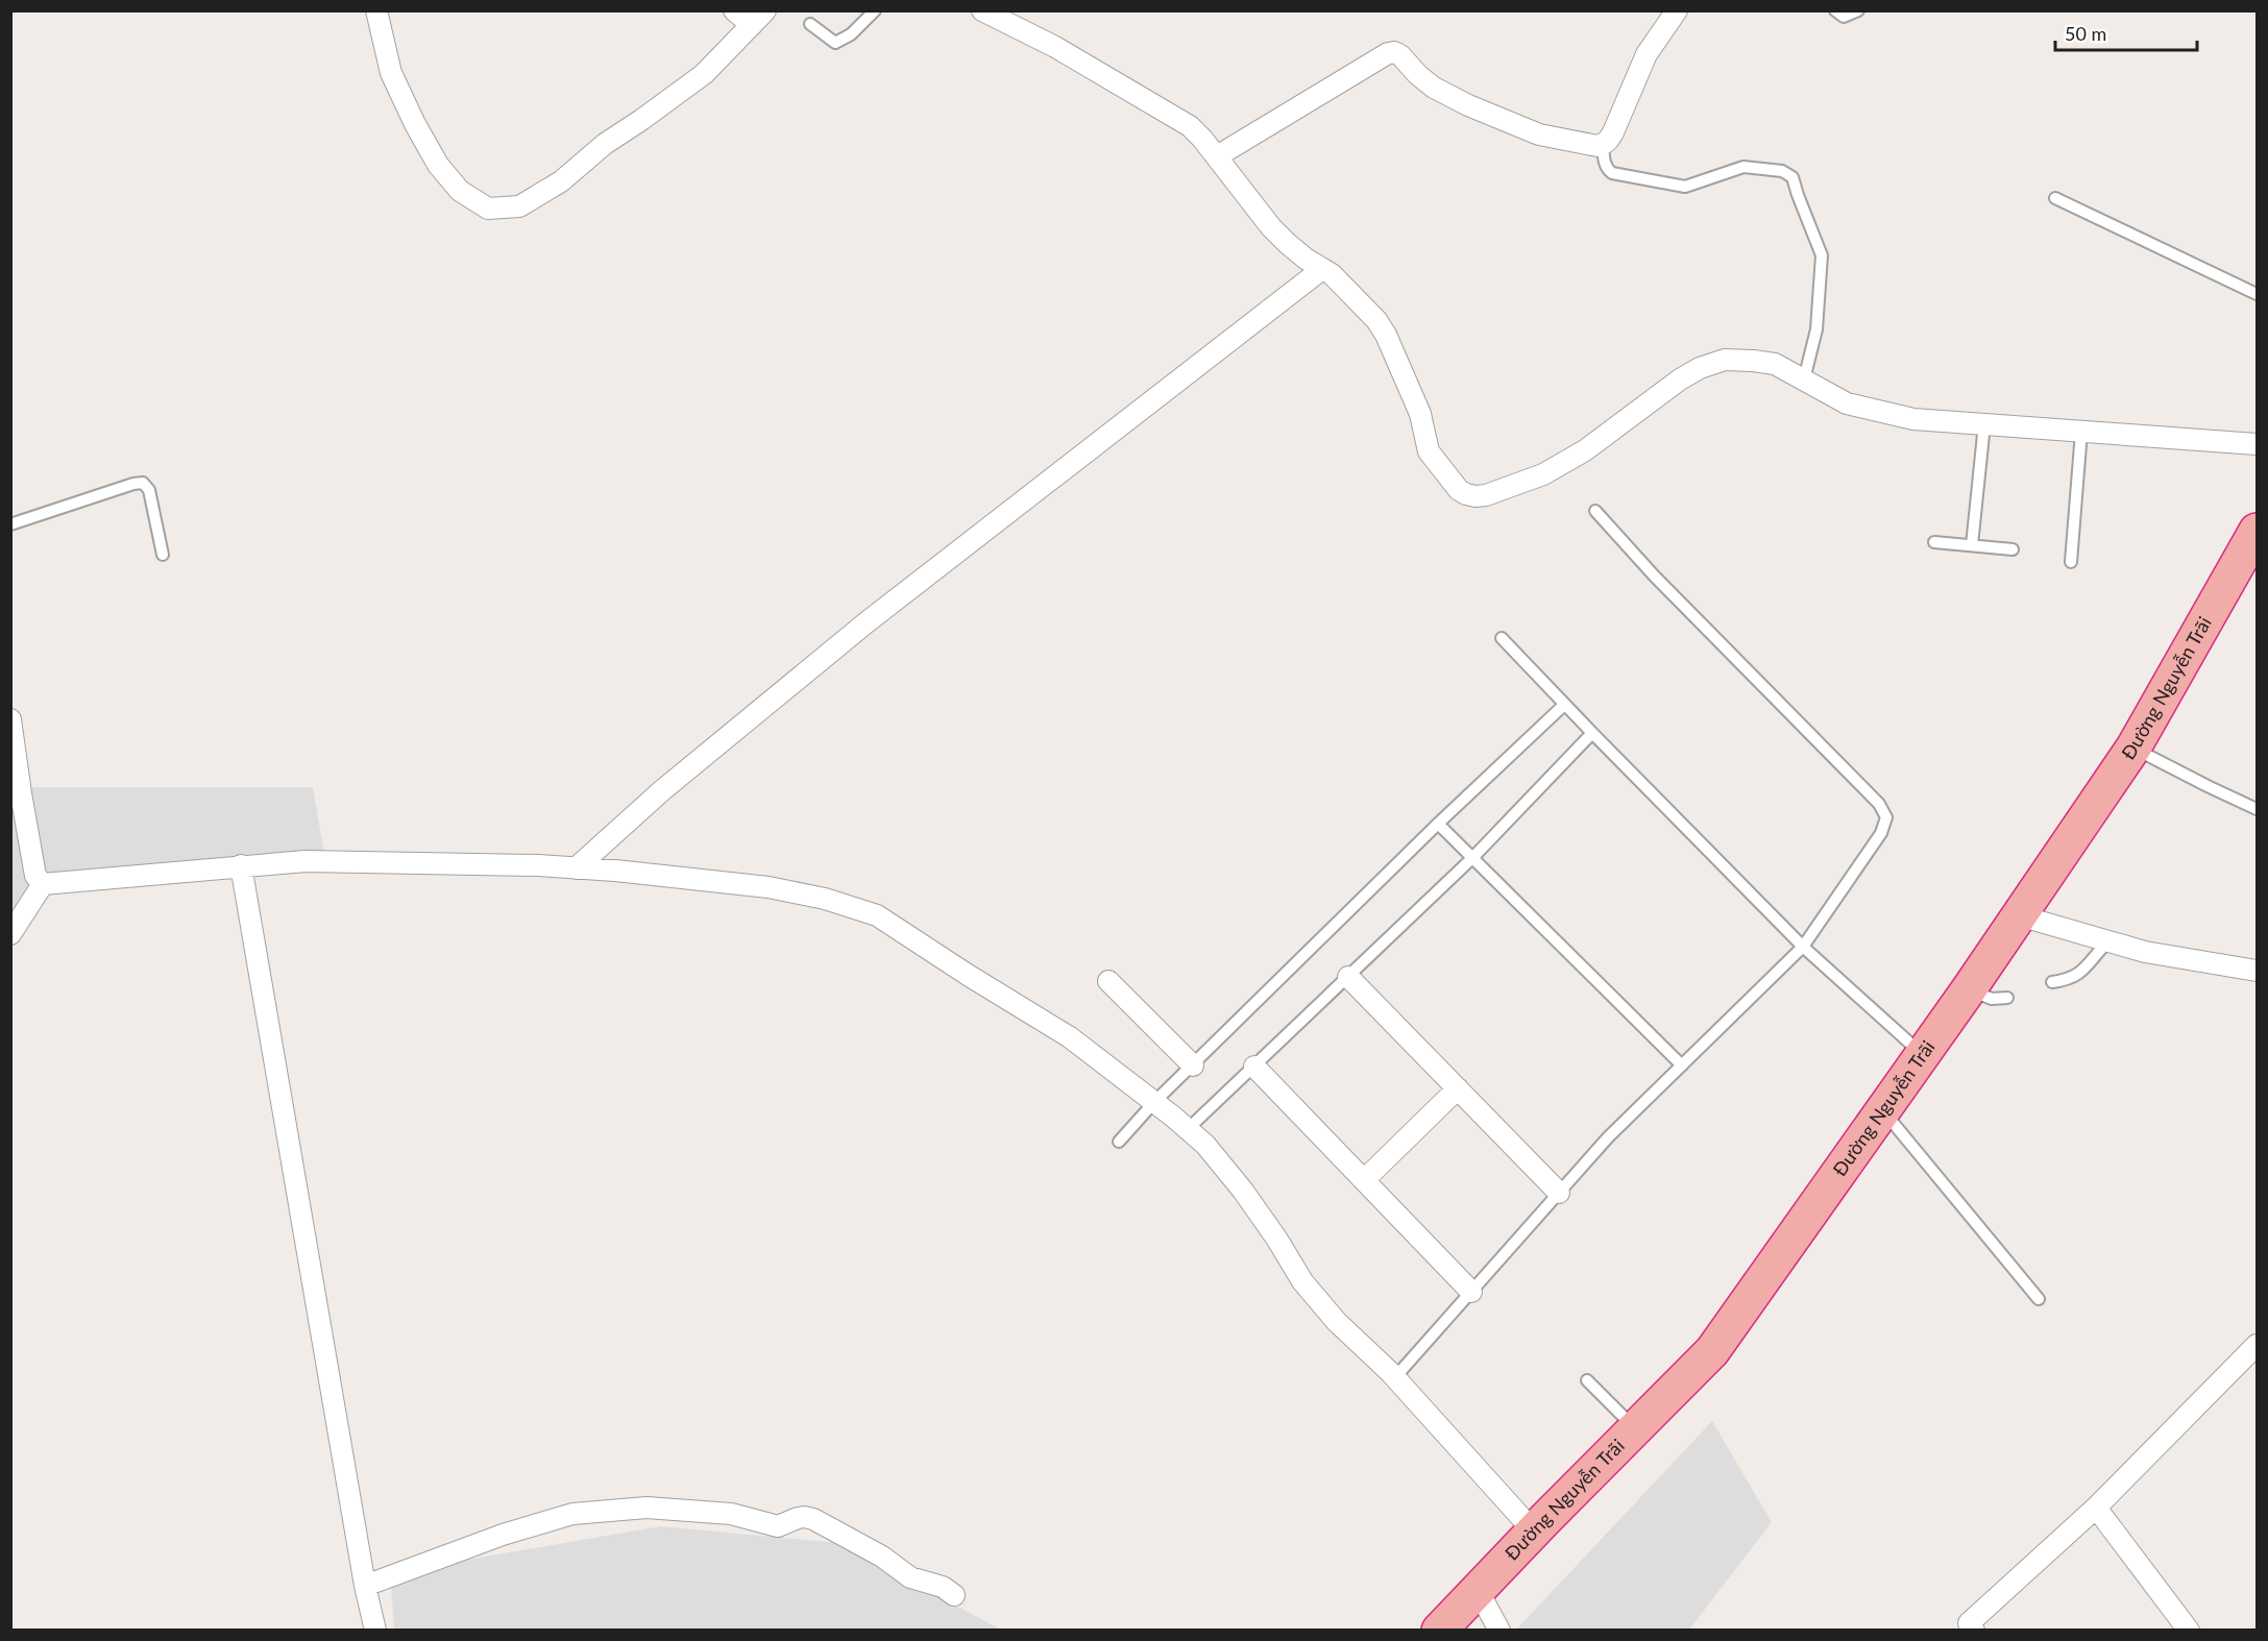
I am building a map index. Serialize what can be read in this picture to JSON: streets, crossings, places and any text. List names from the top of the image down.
{
  "streets": {
    "highway": ["Đường Nguyễn Trãi"]
  },
  "scale_bar": "50 m"
}
